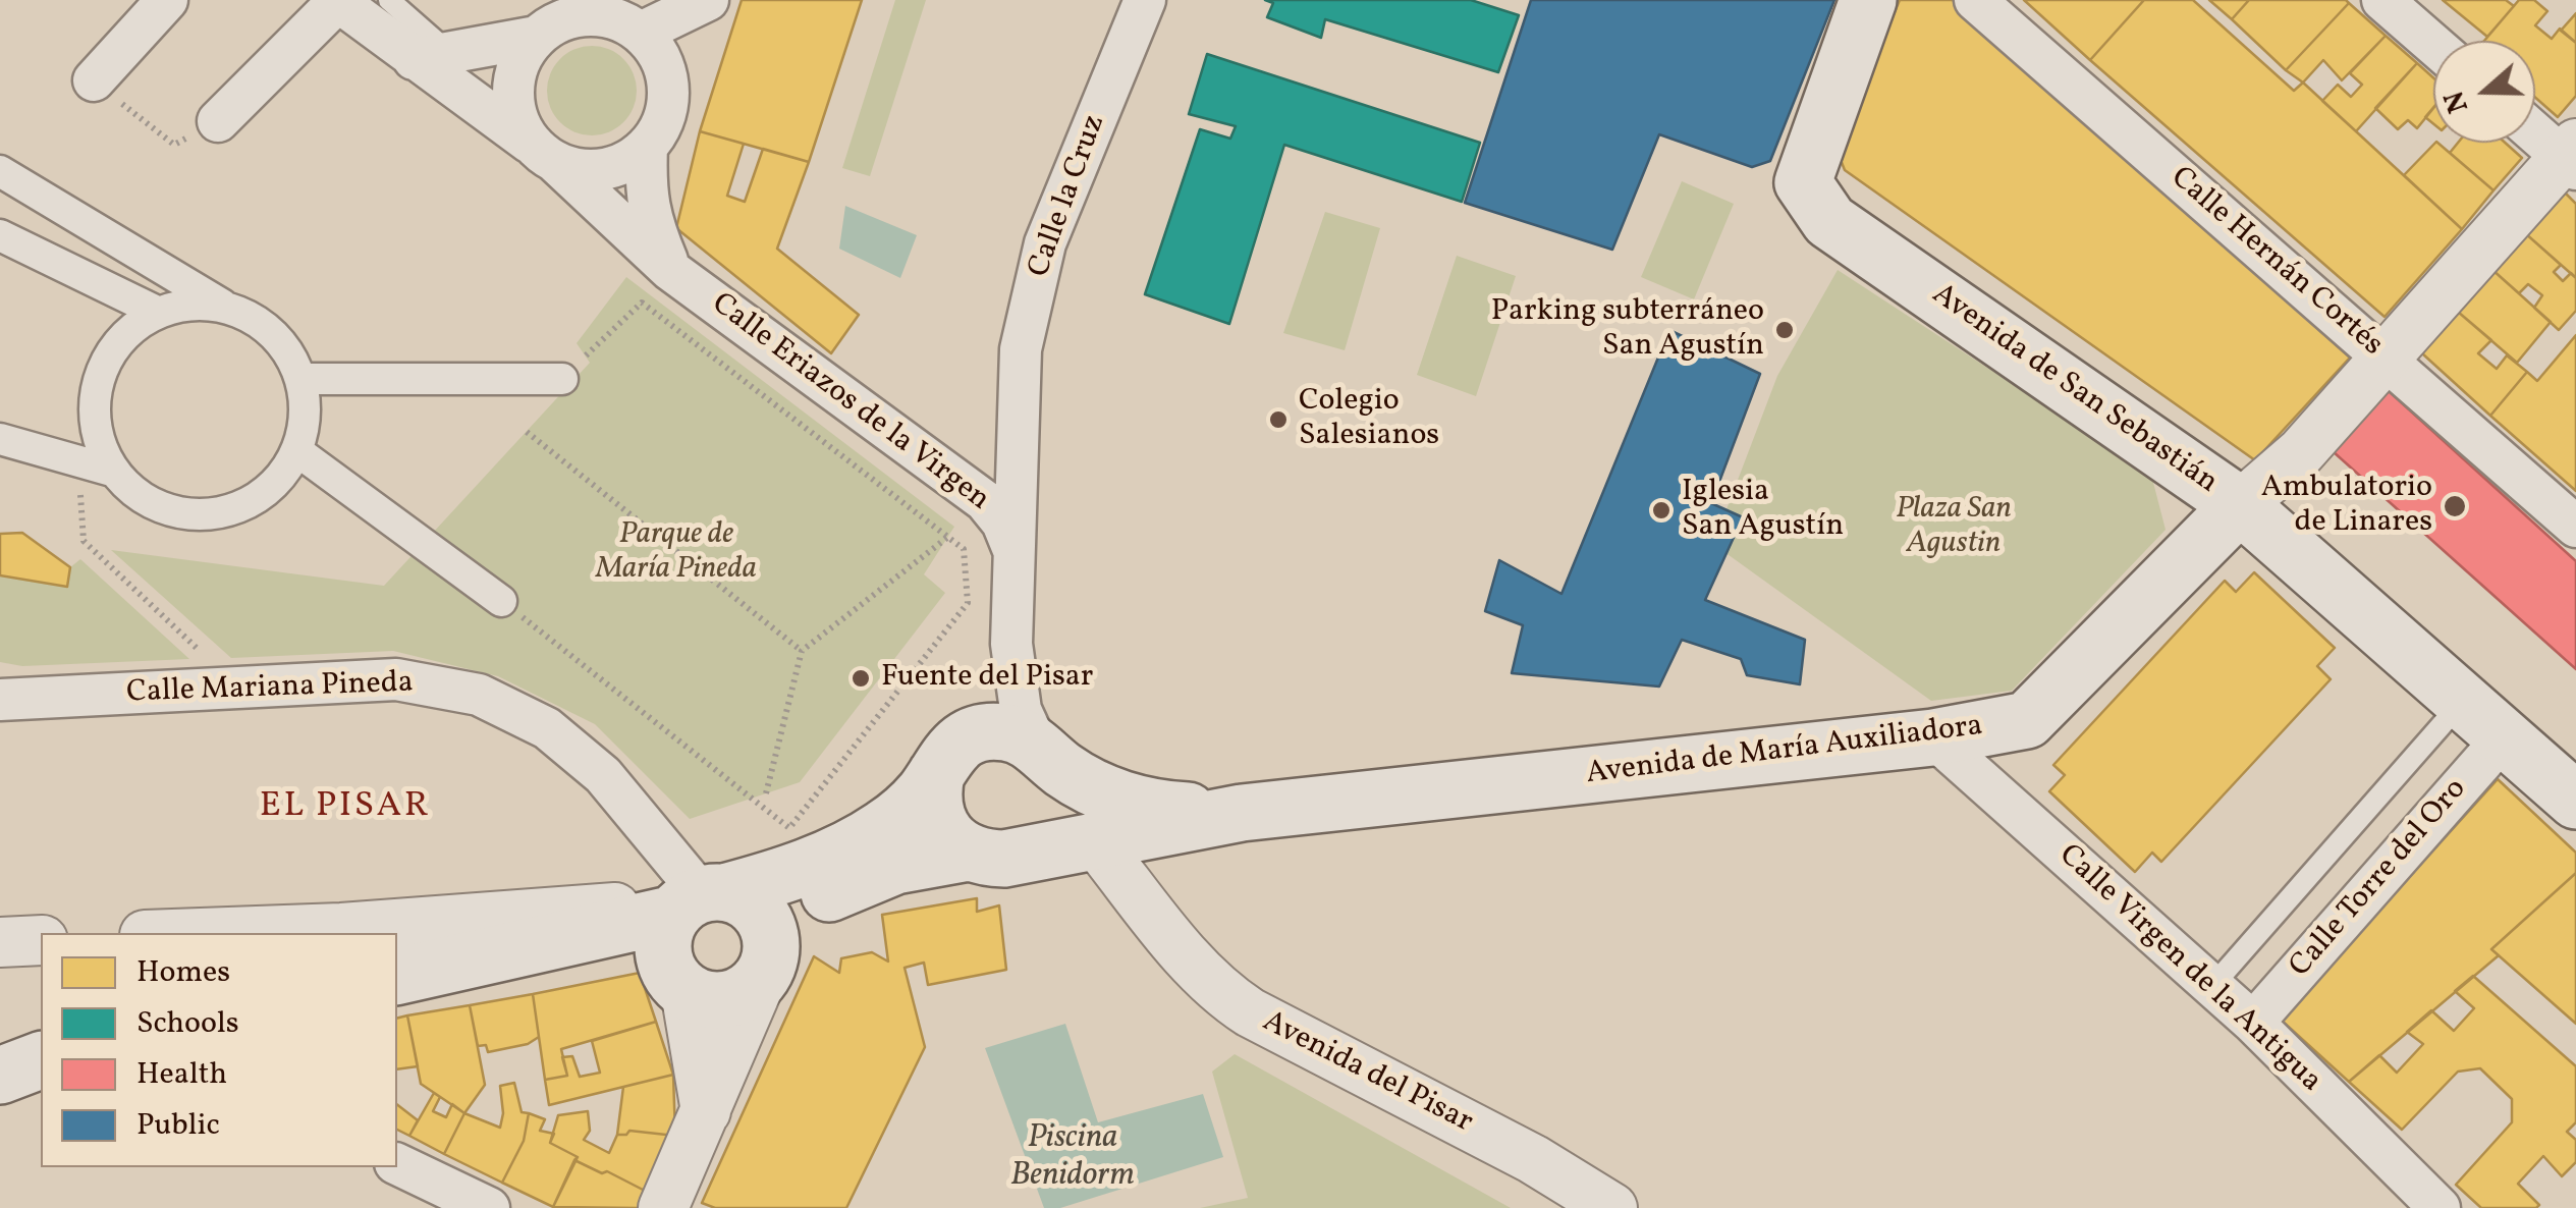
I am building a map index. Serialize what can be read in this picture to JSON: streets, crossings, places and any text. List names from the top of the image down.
{
  "streets": {
    "main road": ["Avenida de San Sebastián", "Avenida de María Auxiliadora"],
    "street": [
      "Calle la Cruz",
      "Calle Hernán Cortés",
      "Calle Eriazos de la Virgen",
      "Calle Mariana Pineda",
      "Calle Torre del Oro",
      "Calle Virgen de la Antigua",
      "Avenida del Pisar"
    ]
  },
  "crossings": [
    ["Calle la Cruz", "Calle Eriazos de la Virgen"],
    ["Calle la Cruz", "Avenida de María Auxiliadora"],
    ["Calle la Cruz", "Avenida del Pisar"],
    ["Avenida de San Sebastián", "Avenida de María Auxiliadora"],
    ["Avenida de San Sebastián", "Calle Torre del Oro"],
    ["Calle Mariana Pineda", "Avenida de María Auxiliadora"],
    ["Avenida de María Auxiliadora", "Calle Virgen de la Antigua"],
    ["Avenida de María Auxiliadora", "Avenida del Pisar"],
    ["Calle Torre del Oro", "Calle Virgen de la Antigua"]
  ],
  "districts": ["EL PISAR"],
  "water": ["Piscina Benidorm"],
  "parks": ["Plaza San Agustin", "Parque de María Pineda"],
  "places": [
    "Parking subterráneo San Agustín",
    "Colegio Salesianos",
    "Ambulatorio de Linares",
    "Iglesia San Agustín",
    "Fuente del Pisar"
  ],
  "legend": [
    "Homes",
    "Schools",
    "Health",
    "Public"
  ],
  "north": "left"
}
